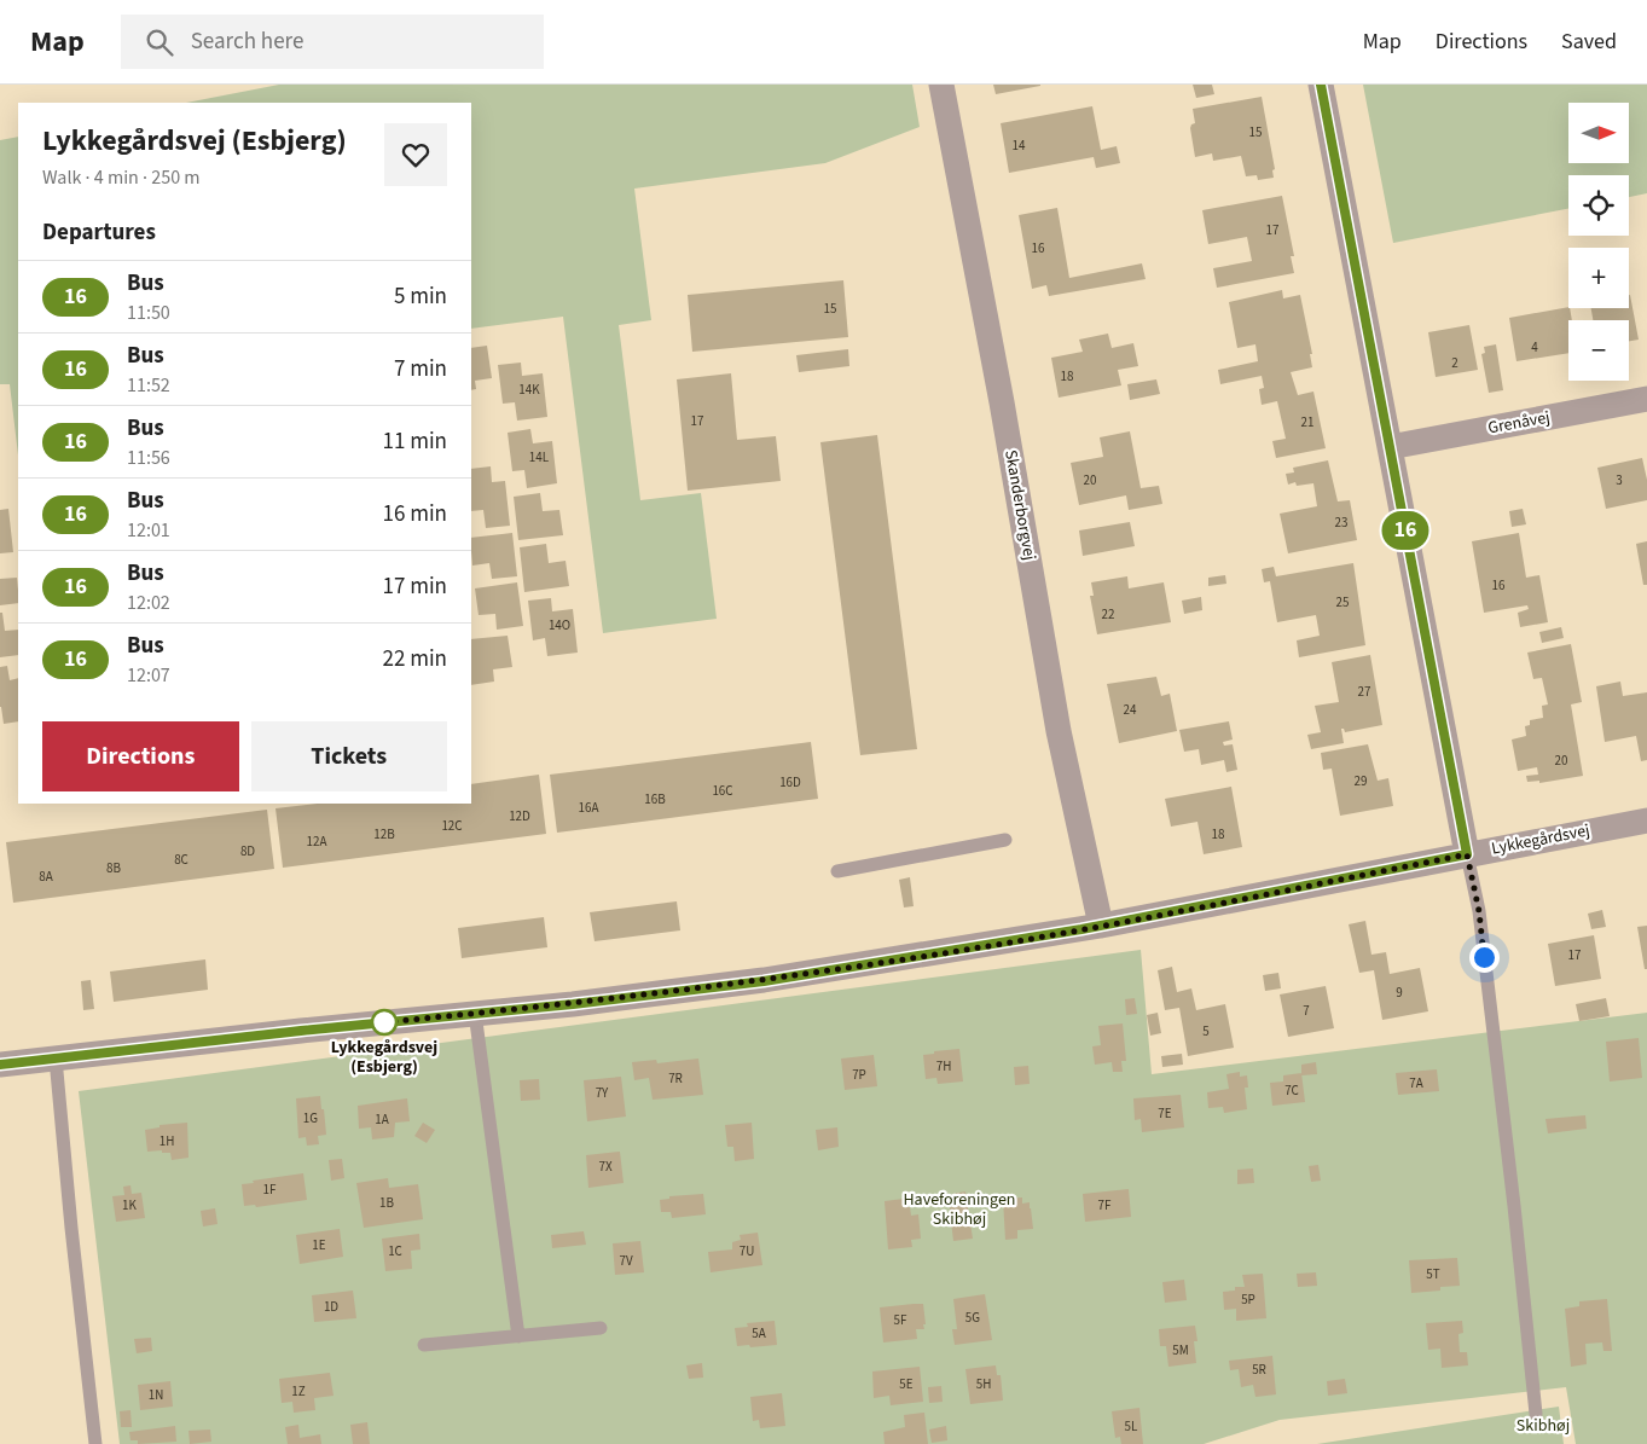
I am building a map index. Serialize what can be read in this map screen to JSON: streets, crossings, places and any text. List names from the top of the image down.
{
  "streets": {
    "street": ["Grenåvej", "Skanderborgvej", "Lykkegårdsvej"]
  },
  "crossings": [
    ["Skanderborgvej", "Lykkegårdsvej"]
  ],
  "parks": ["Haveforeningen Skibhøj", "Skibhøj"],
  "places": ["Lykkegårdsvej (Esbjerg)"],
  "lines": ["bus line 16"],
  "house_numbers": [
    "15",
    "14",
    "17",
    "16",
    "15",
    "4",
    "2",
    "18",
    "14K",
    "17",
    "21",
    "14L",
    "20",
    "3",
    "23",
    "16",
    "25",
    "22",
    "14O",
    "27",
    "24",
    "20",
    "29",
    "16D",
    "16C",
    "16B",
    "16A",
    "12D",
    "12C",
    "12B",
    "18",
    "12A",
    "8D",
    "8C",
    "8B",
    "8A",
    "17",
    "9",
    "7",
    "5",
    "7H",
    "7P",
    "7R",
    "7A",
    "7C",
    "7Y",
    "7E",
    "1G",
    "1A",
    "1H",
    "7X",
    "1F",
    "1B",
    "1K",
    "7F",
    "1E",
    "1C",
    "7U",
    "7V",
    "5T",
    "5P",
    "1D",
    "5G",
    "5F",
    "5A",
    "5M",
    "5R",
    "5E",
    "5H",
    "1Z",
    "1N",
    "5L"
  ],
  "north": "right",
  "page": {
    "header": "Map",
    "search": "Search here",
    "nav": ["Map", "Directions", "Saved"],
    "on_map": "16",
    "map_buttons": ["+", "−"],
    "heading": [
      ["Lykkegårdsvej (Esbjerg)", "Walk · 4 min · 250 m"],
      "Departures"
    ],
    "list": [
      {
        "mark": "16",
        "name": "Bus",
        "note": "11:50",
        "value": "5 min"
      },
      {
        "mark": "16",
        "name": "Bus",
        "note": "11:52",
        "value": "7 min"
      },
      {
        "mark": "16",
        "name": "Bus",
        "note": "11:56",
        "value": "11 min"
      },
      {
        "mark": "16",
        "name": "Bus",
        "note": "12:01",
        "value": "16 min"
      },
      {
        "mark": "16",
        "name": "Bus",
        "note": "12:02",
        "value": "17 min"
      },
      {
        "mark": "16",
        "name": "Bus",
        "note": "12:07",
        "value": "22 min"
      }
    ],
    "buttons": ["Directions", "Tickets"]
  }
}
